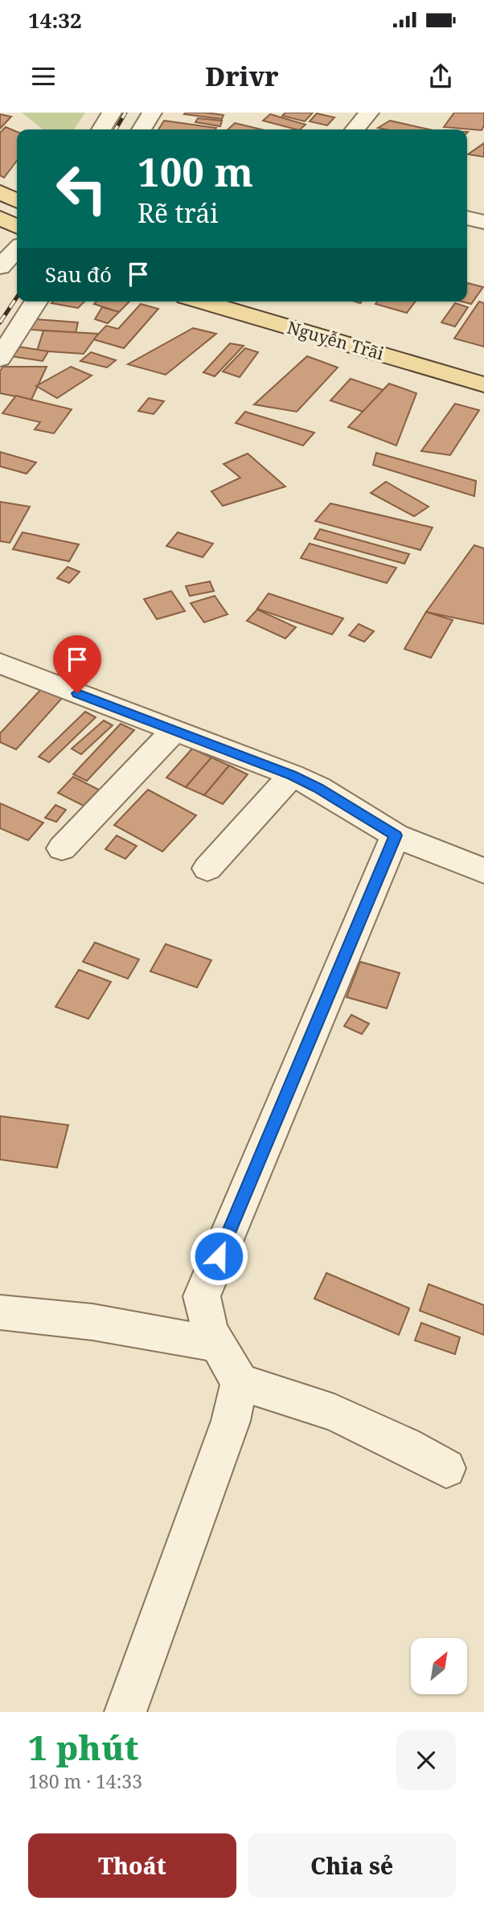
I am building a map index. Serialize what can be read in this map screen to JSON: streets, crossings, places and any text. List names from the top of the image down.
{
  "streets": {
    "main road": ["Nguyễn Trãi"]
  },
  "north": "top right",
  "page": {
    "status": "14:32",
    "header": "Drivr",
    "turn": ["100 m", "Rẽ trái"],
    "then": "Sau đó",
    "heading": ["1 phút", "180 m · 14:33"],
    "buttons": ["Thoát", "Chia sẻ"]
  }
}
